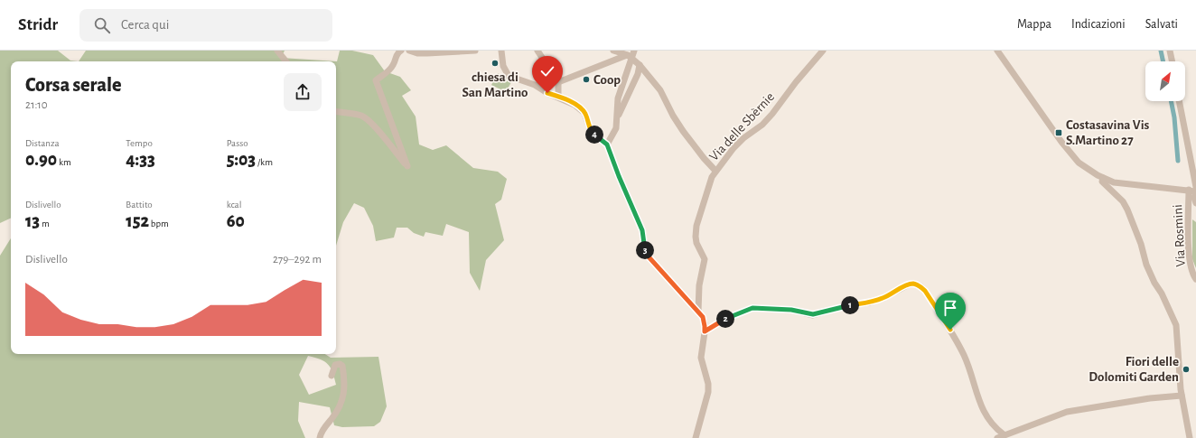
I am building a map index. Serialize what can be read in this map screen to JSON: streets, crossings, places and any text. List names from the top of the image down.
{
  "streets": {
    "street": ["Via delle Sbèrnie", "Via Rosmini"]
  },
  "places": {
    "other": ["chiesa di San Martino", "Coop", "Fiori delle Dolomiti Garden"],
    "transit": ["Costasavina Vis S.Martino 27"]
  },
  "north": "top right",
  "page": {
    "header": "Stridr",
    "search": "Cerca qui",
    "nav": ["Mappa", "Indicazioni", "Salvati"],
    "heading": ["Corsa serale", "21:10"],
    "stats": [
      ["Distanza", "0.90 km"],
      ["Tempo", "4:33"],
      ["Passo", "5:03 /km"],
      ["Dislivello", "13 m"],
      ["Battito", "152 bpm"],
      ["kcal", "60"]
    ],
    "pins": [
      "4",
      "3",
      "1",
      "2"
    ],
    "chart": ["Dislivello", "279–292 m"]
  }
}
